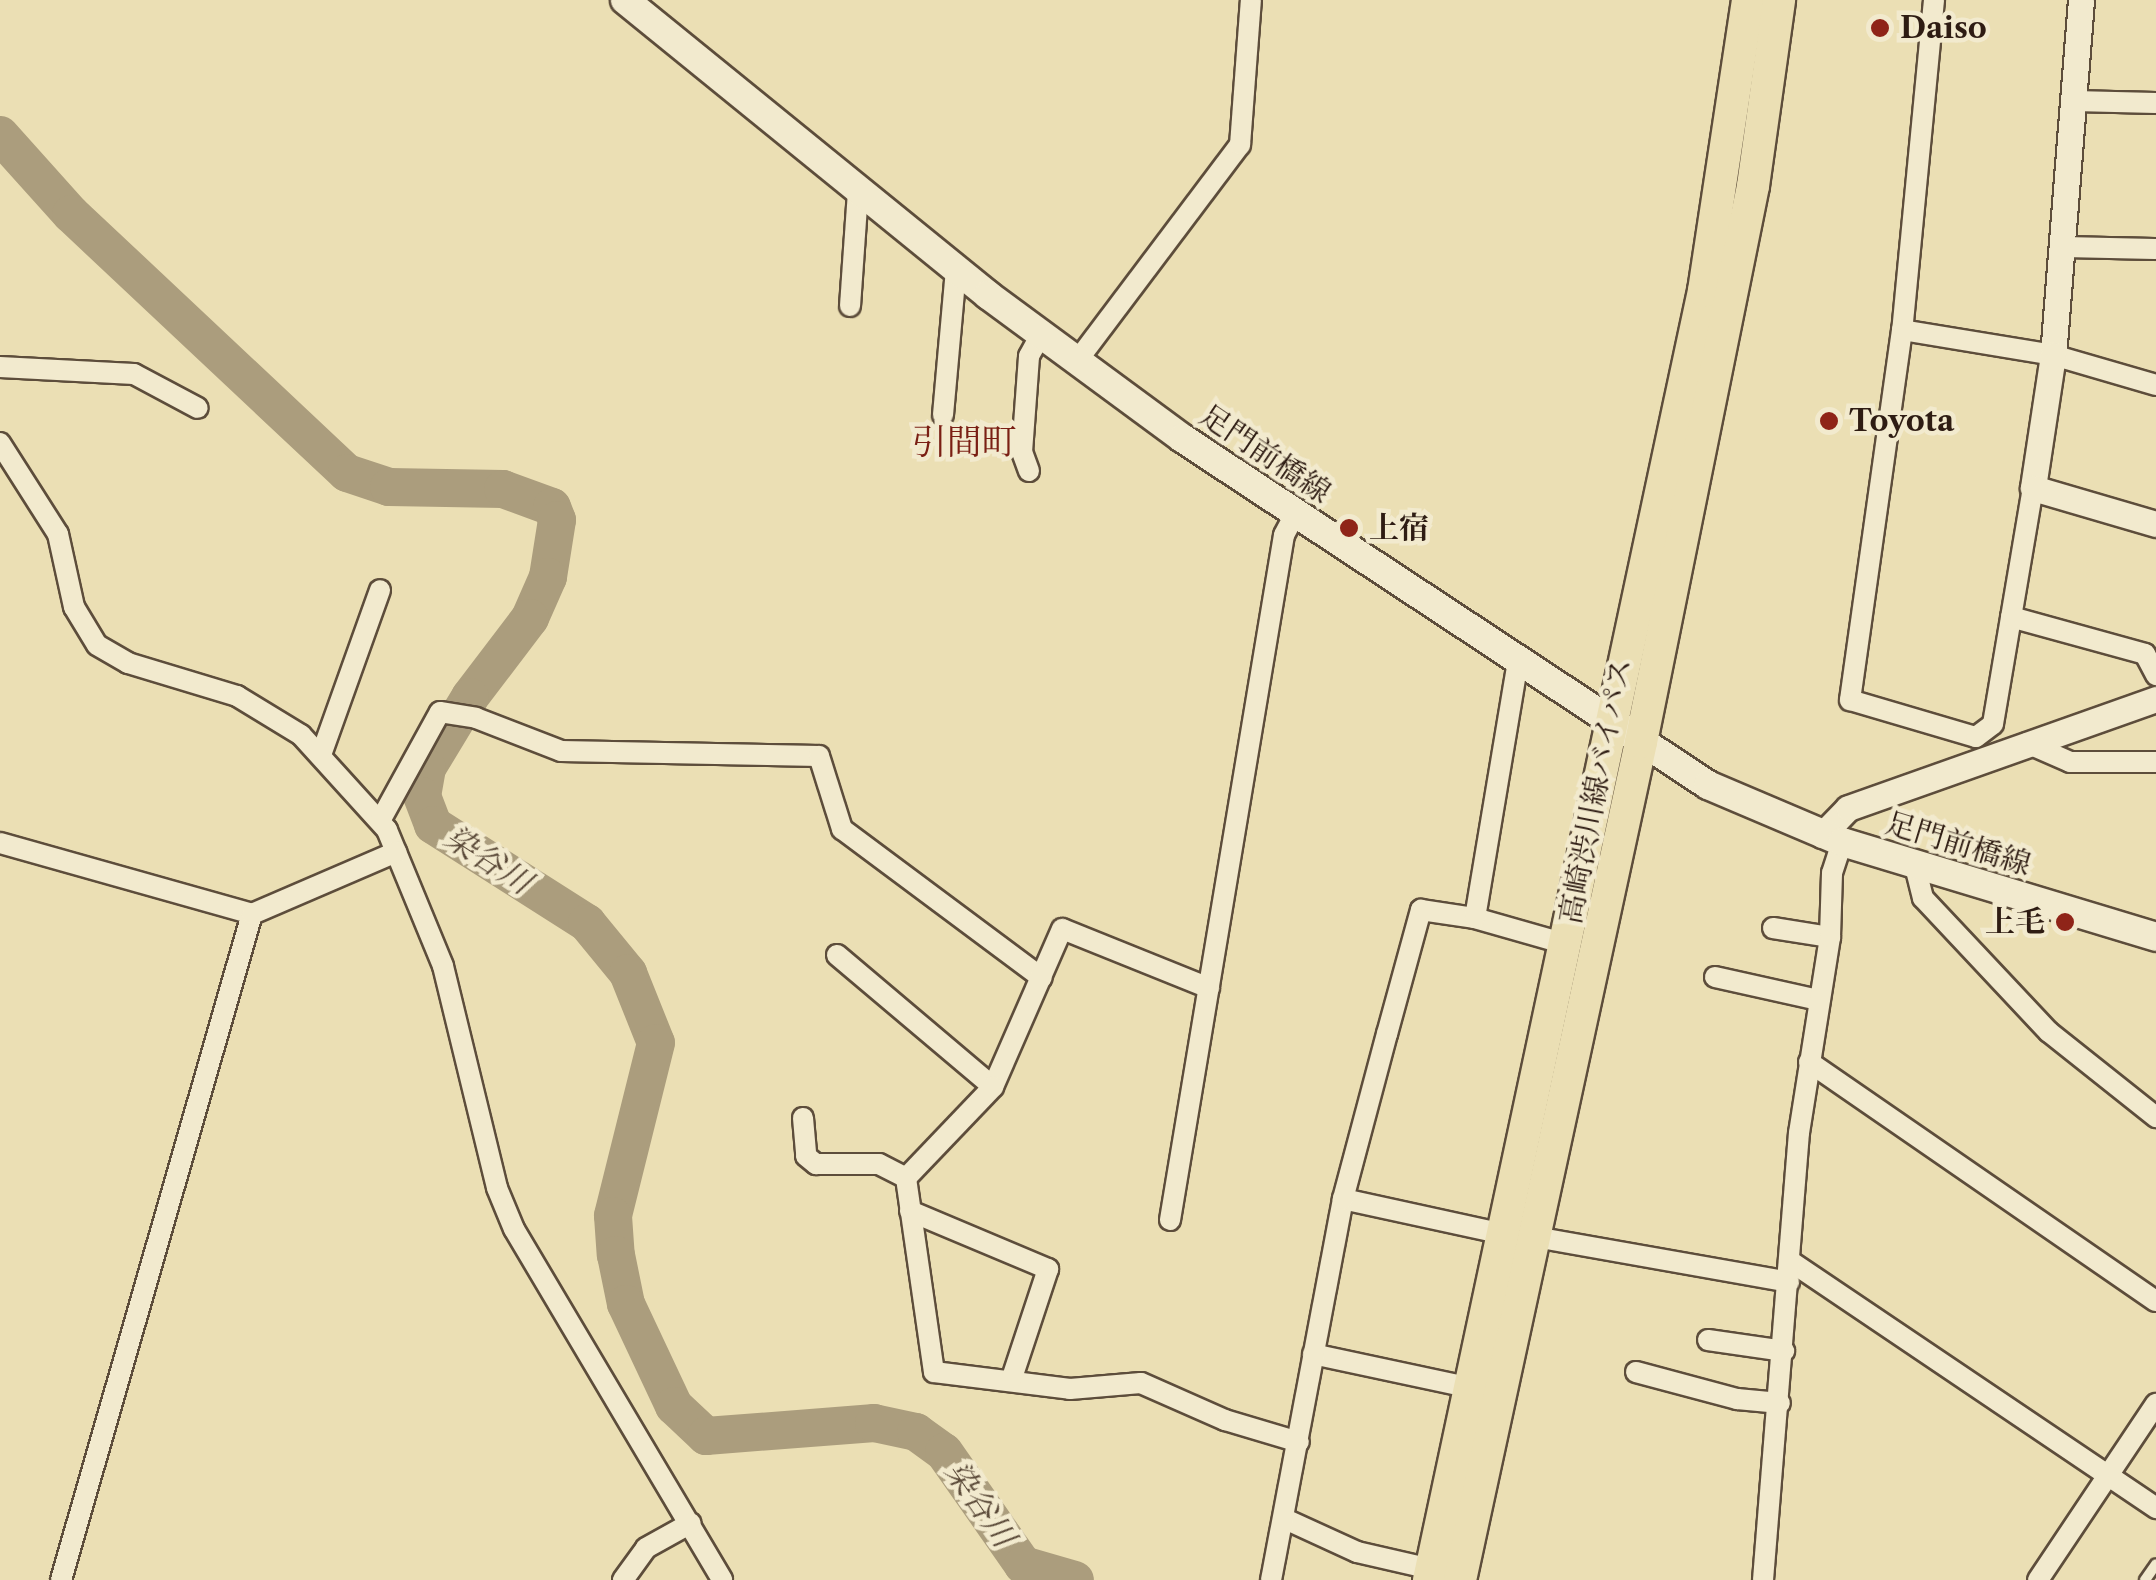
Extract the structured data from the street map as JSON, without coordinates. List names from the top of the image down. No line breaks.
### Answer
{"streets":{"main road":["足門前橋線","高崎渋川線バイパス"]},"crossings":[["足門前橋線","高崎渋川線バイパス"]],"districts":["引間町"],"water":["染谷川"],"places":["Daiso","Toyota","上宿","上毛"]}
